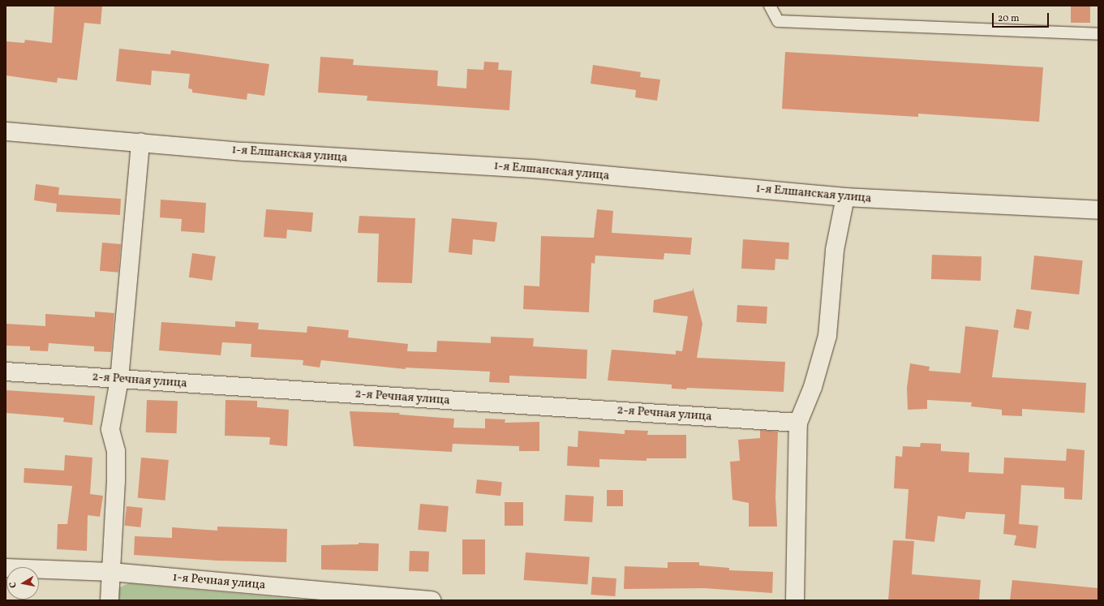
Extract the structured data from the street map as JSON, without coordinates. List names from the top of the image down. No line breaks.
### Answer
{"streets":{"street":["1-я Елшанская улица","2-я Речная улица","1-я Речная улица"]},"scale_bar":"20 m","north":"left"}
